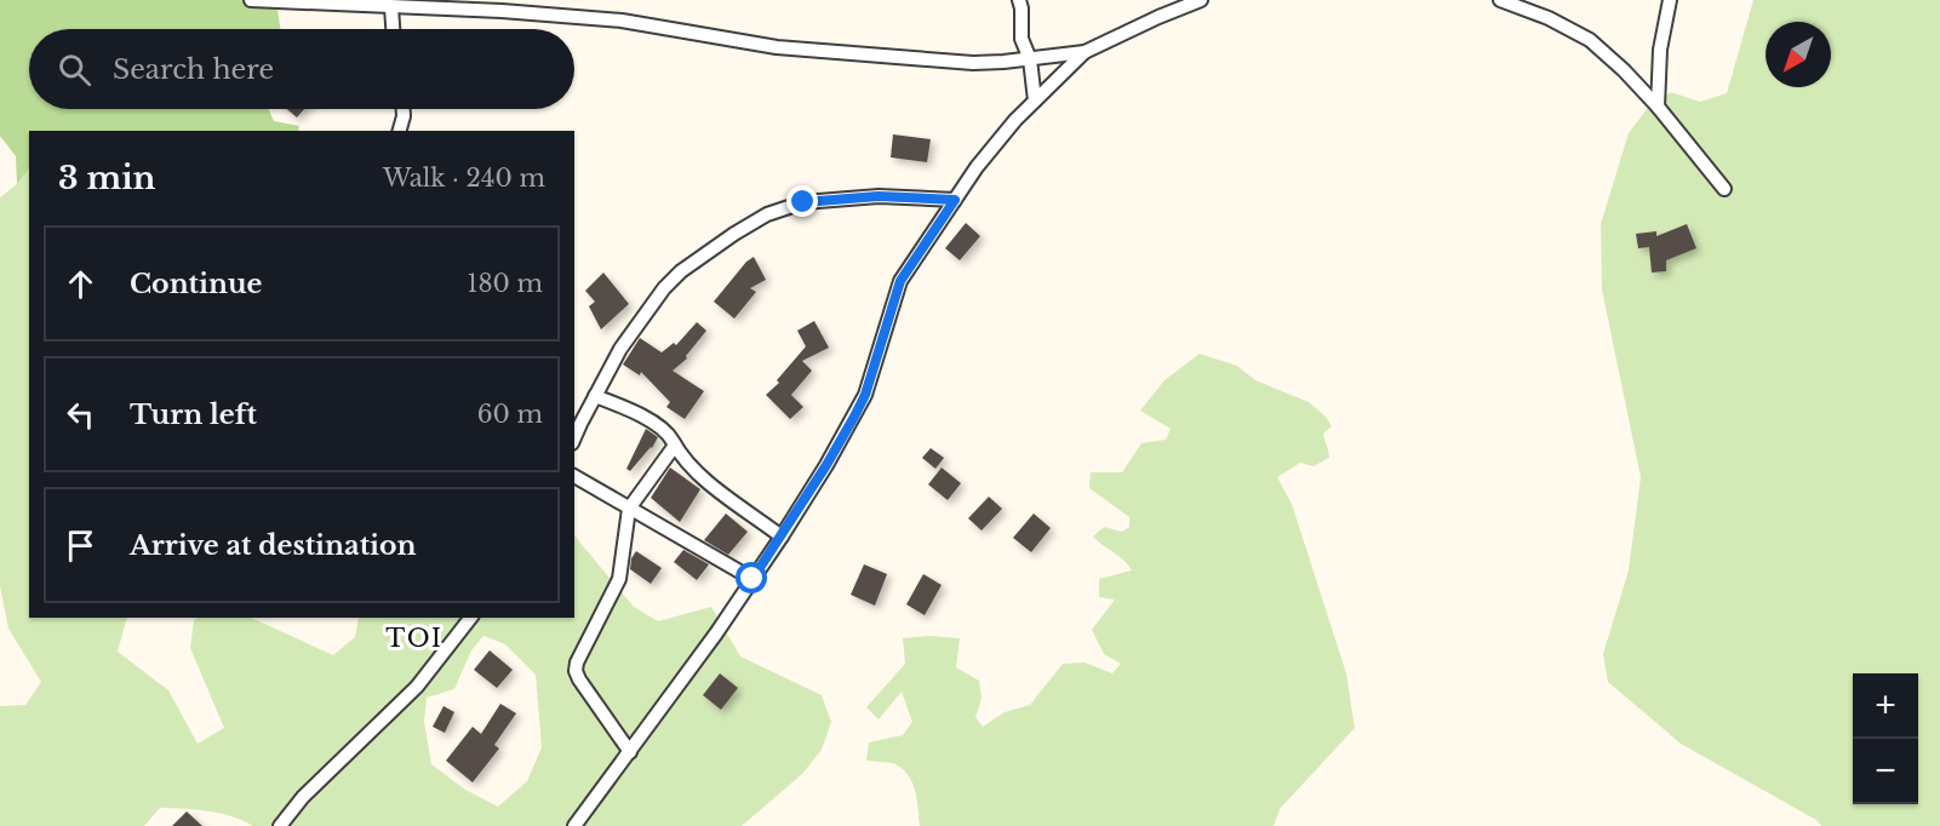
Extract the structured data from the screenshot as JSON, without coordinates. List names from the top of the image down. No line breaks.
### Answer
{"districts":["TOI"],"north":"bottom left","page":{"search":"Search here","heading":["3 min","Walk · 240 m"],"list":[["Continue","180 m"],["Turn left","60 m"],"Arrive at destination"],"map_buttons":["+","−"]}}
